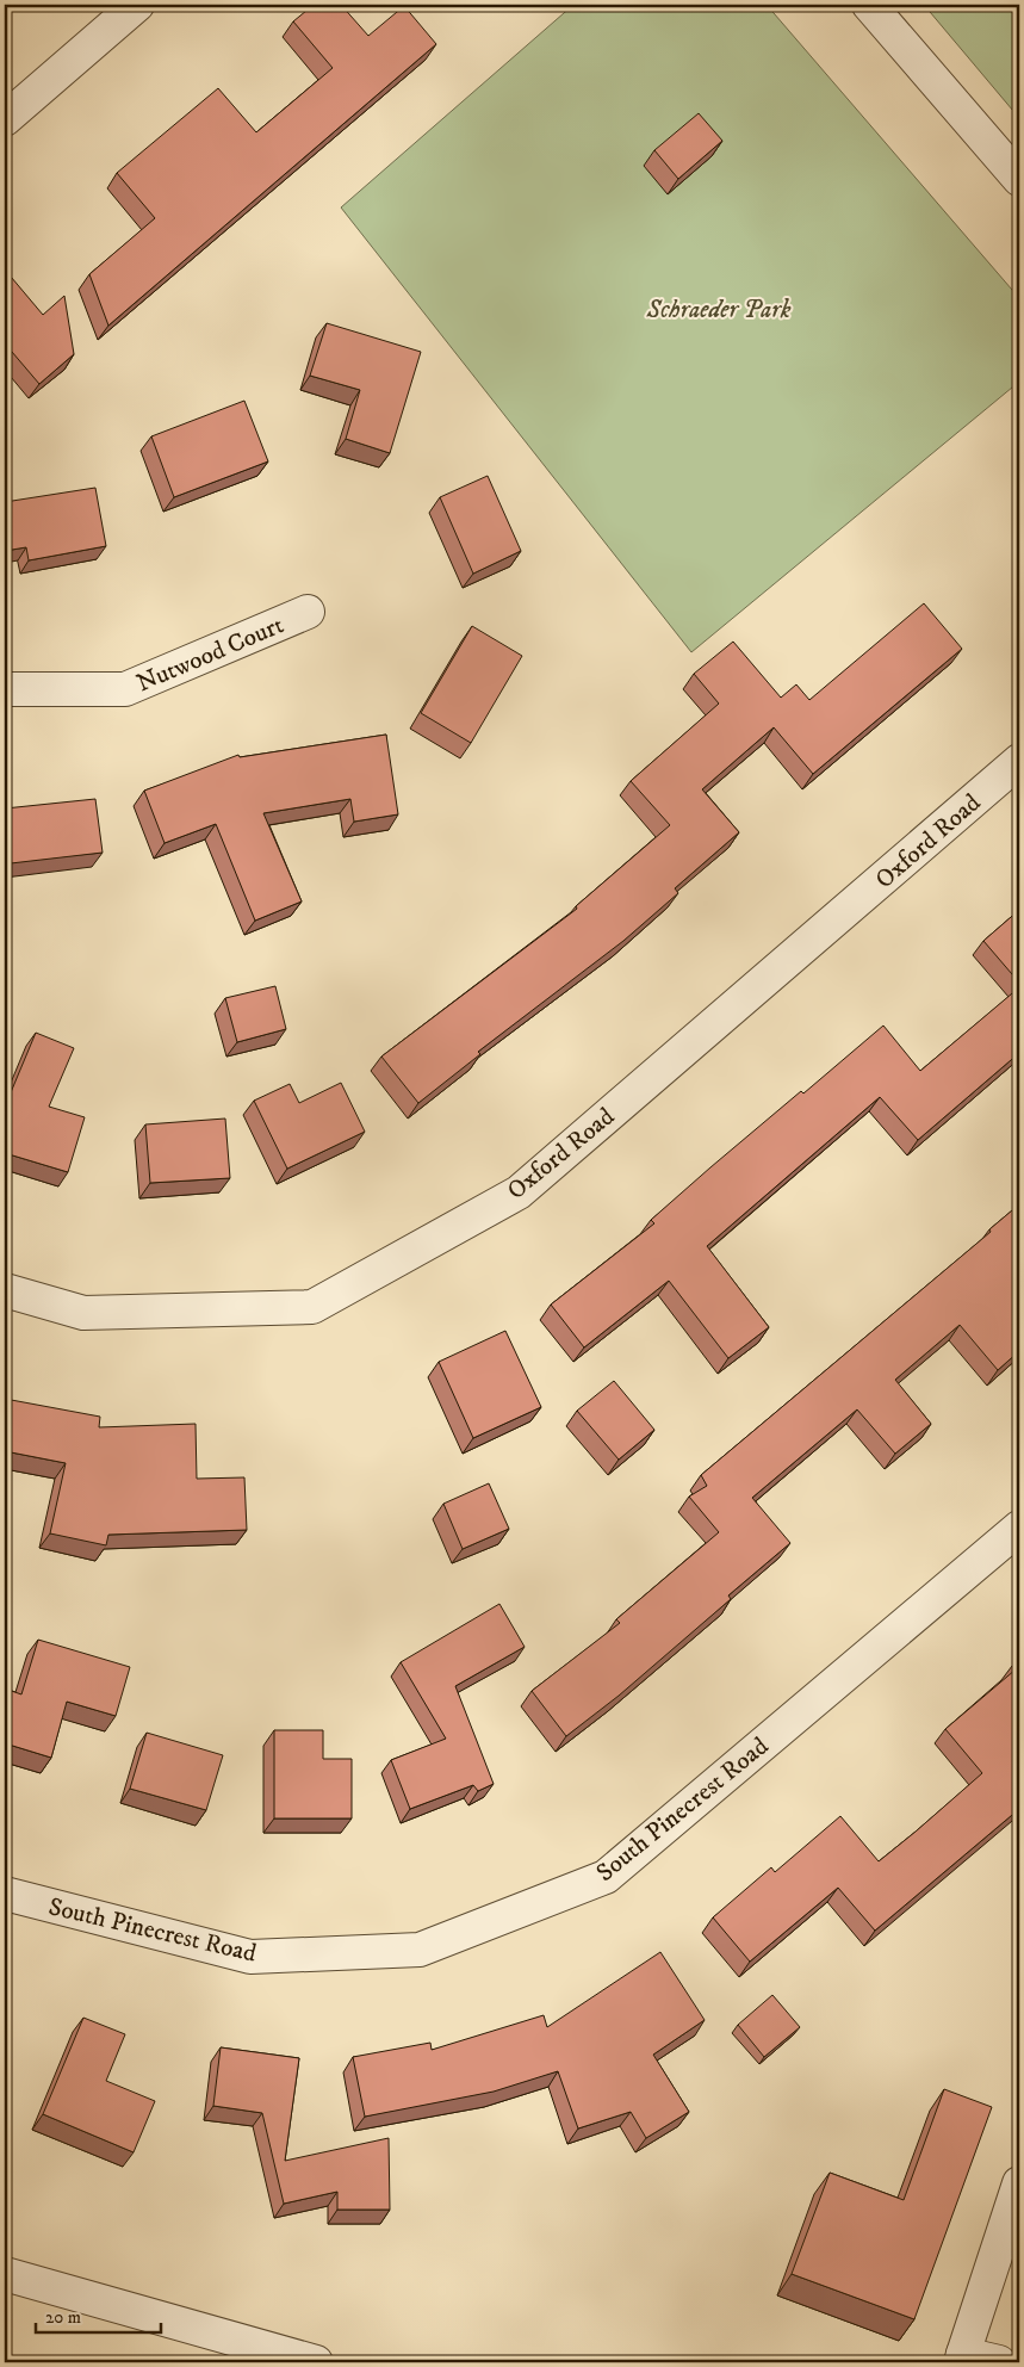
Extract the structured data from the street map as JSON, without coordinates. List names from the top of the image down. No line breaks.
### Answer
{"streets":{"street":["Nutwood Court","Oxford Road","South Pinecrest Road"]},"parks":["Schraeder Park"],"scale_bar":"20 m"}
